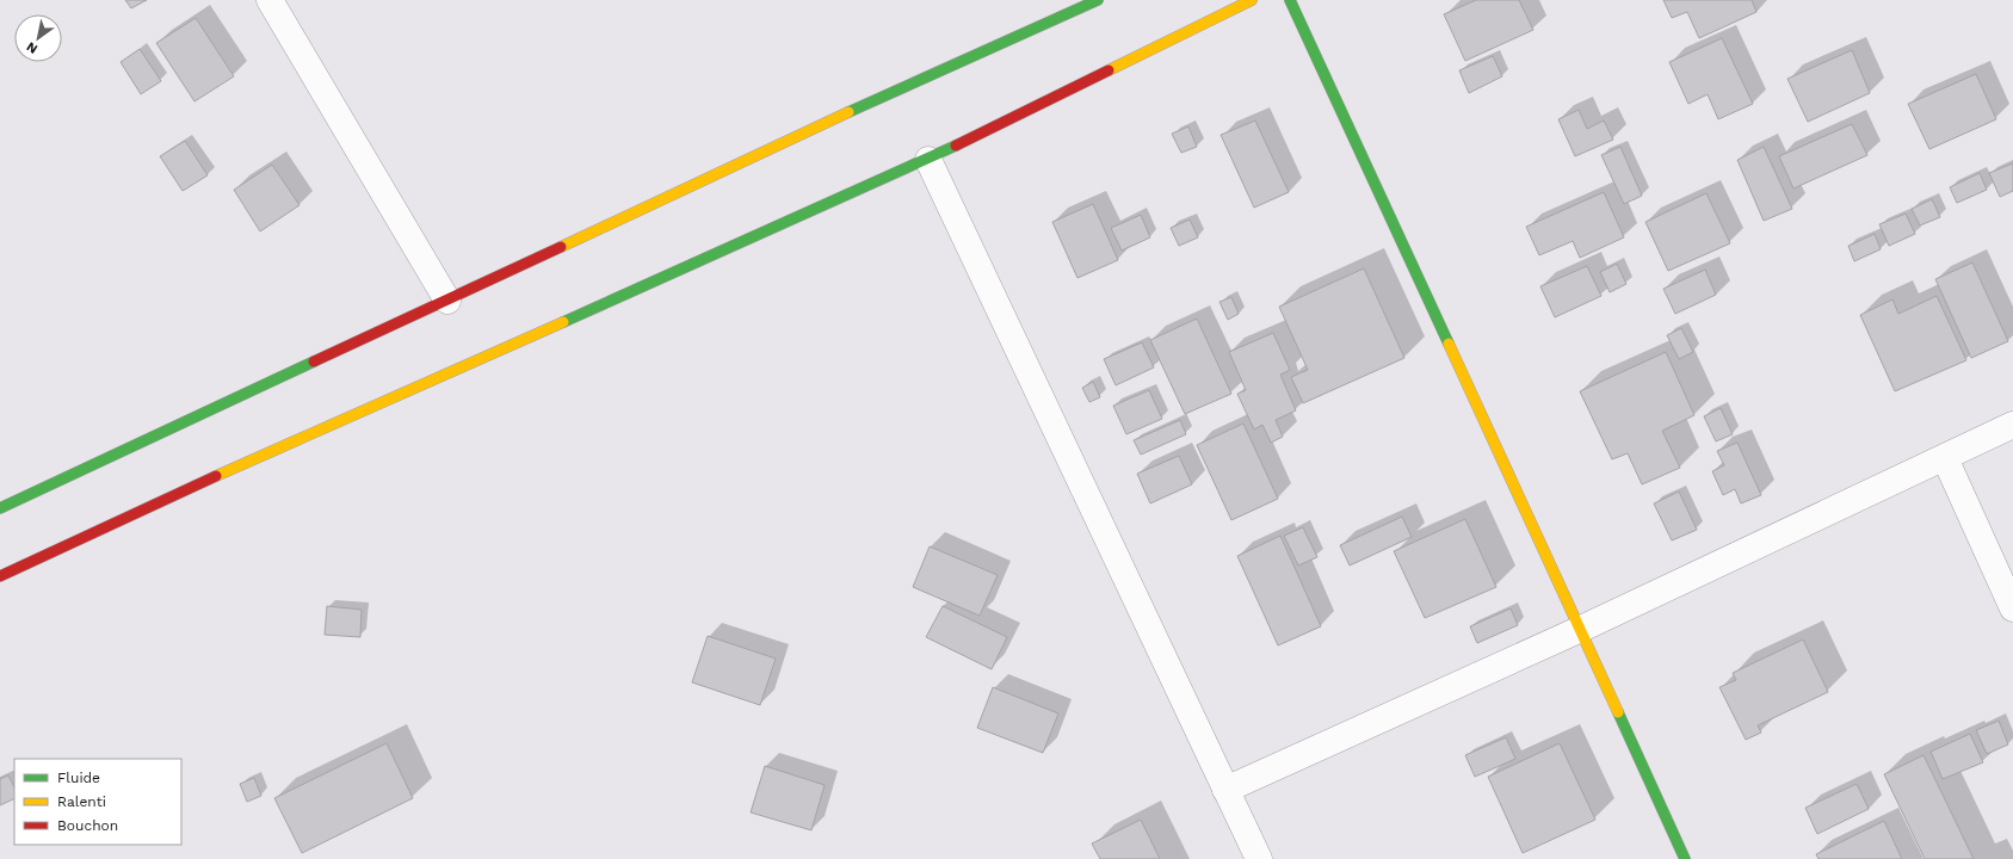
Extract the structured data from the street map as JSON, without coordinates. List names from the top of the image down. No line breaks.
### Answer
{"legend":["Fluide","Ralenti","Bouchon"],"north":"bottom left"}
